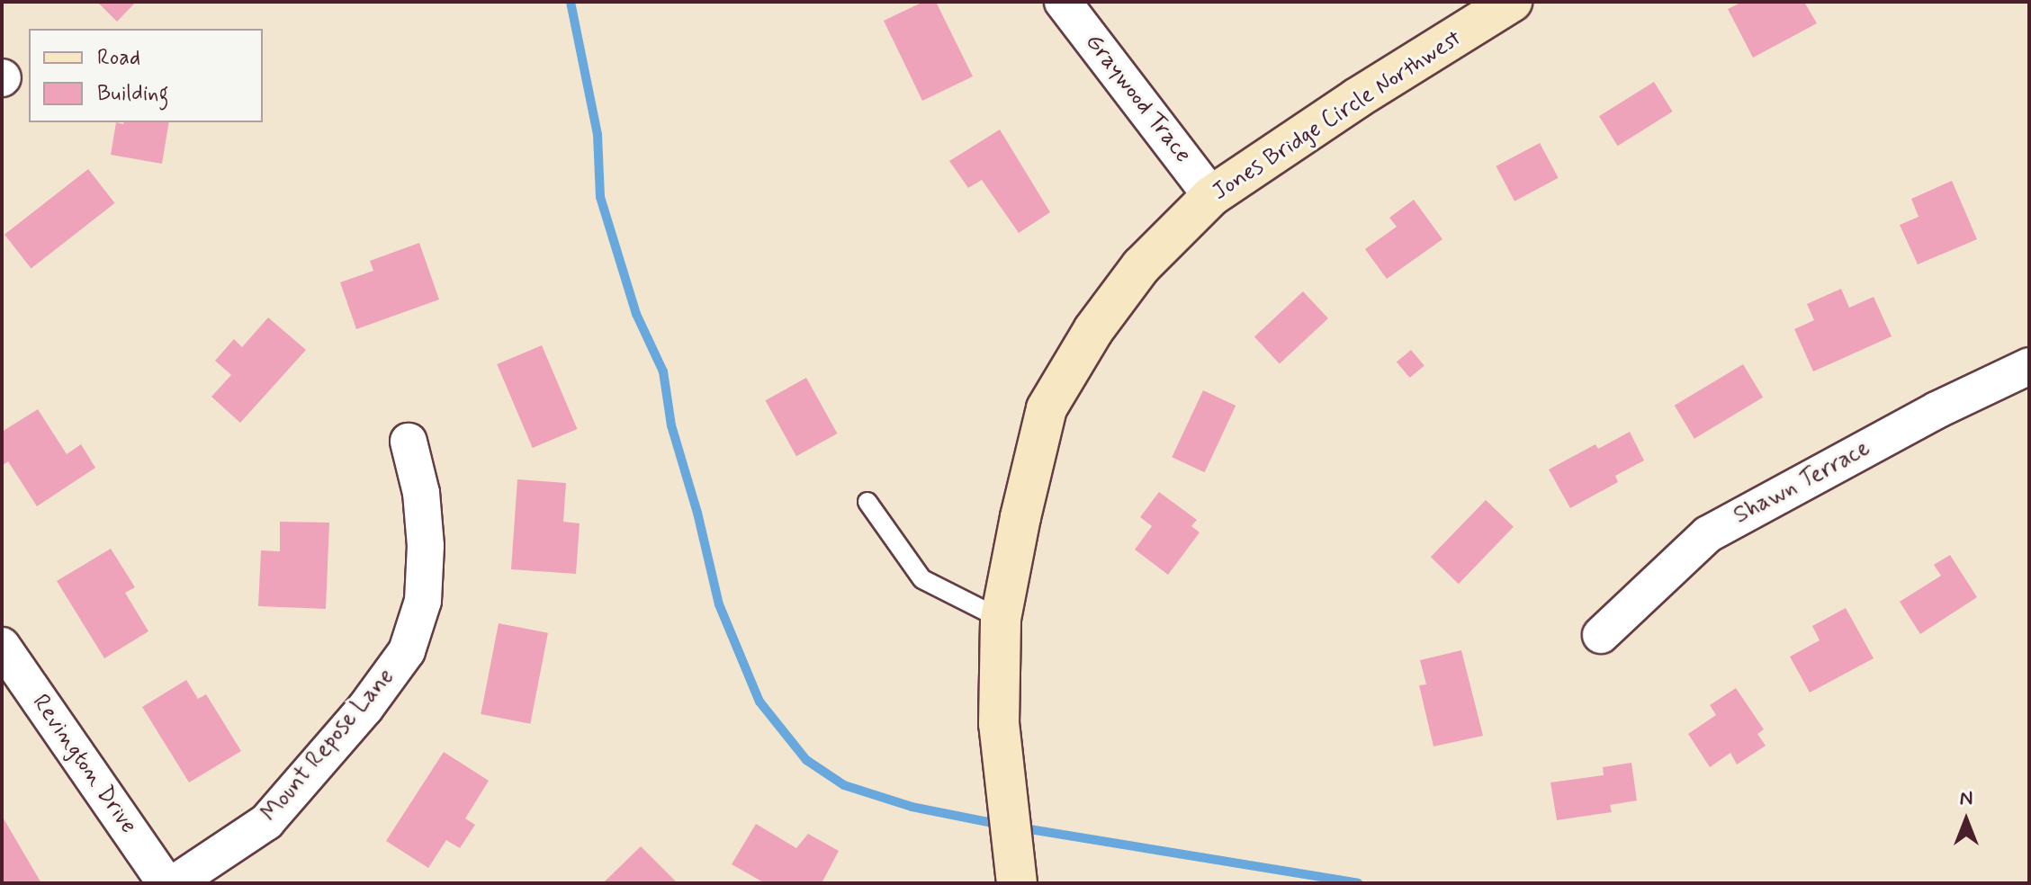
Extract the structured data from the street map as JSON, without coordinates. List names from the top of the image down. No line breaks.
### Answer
{"streets":{"street":["Graywood Trace","Jones Bridge Circle Northwest","Shawn Terrace","Mount Repose Lane","Revington Drive"]},"crossings":[["Graywood Trace","Jones Bridge Circle Northwest"]],"legend":["Road","Building"],"north":"top"}
